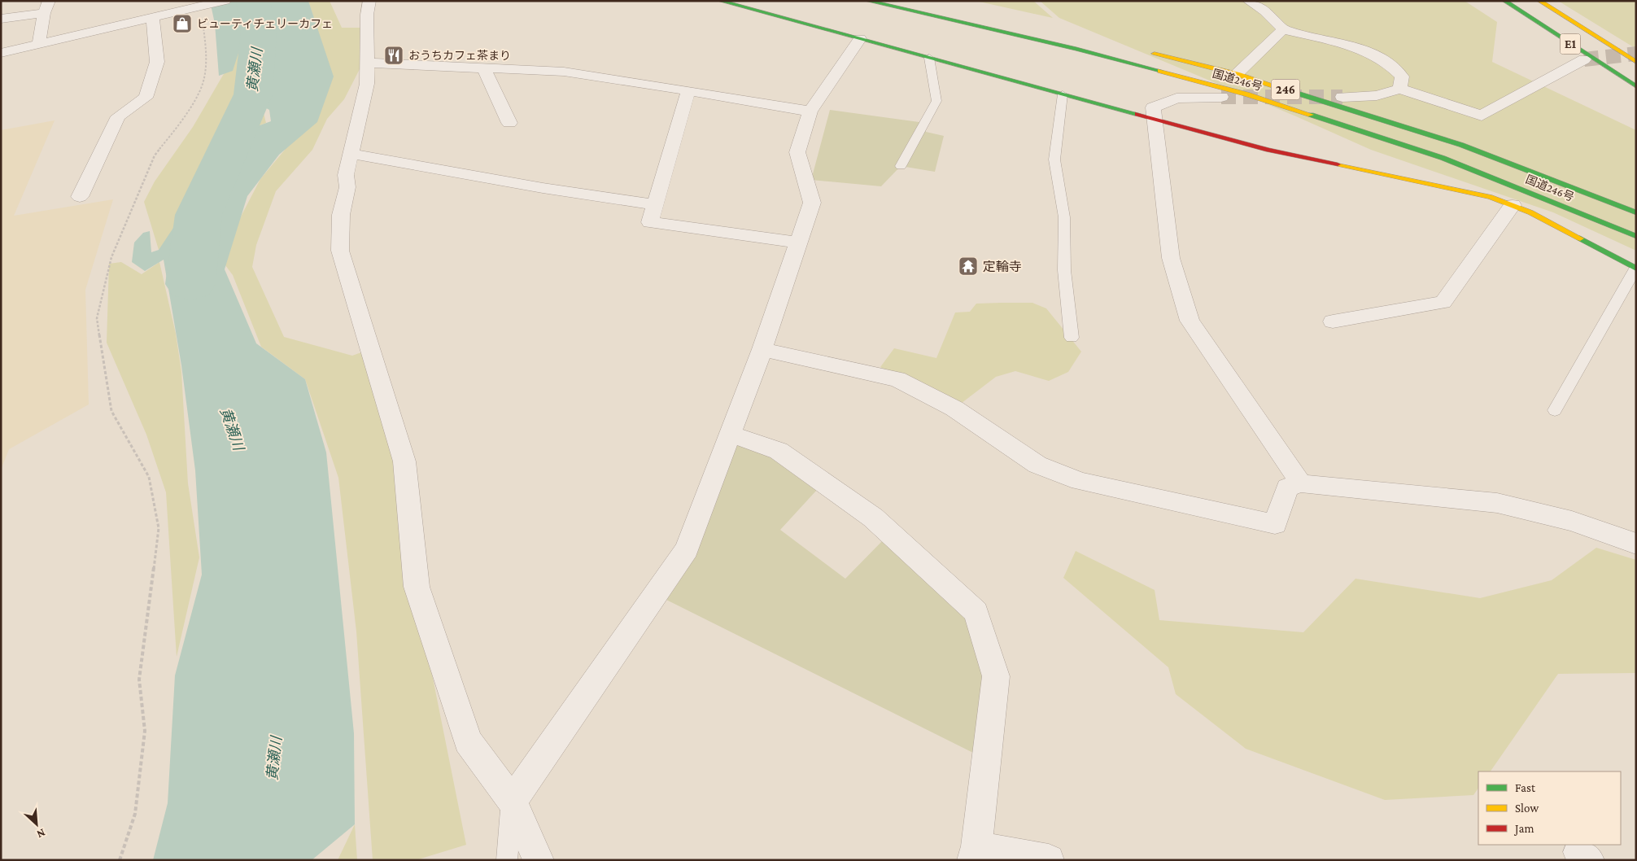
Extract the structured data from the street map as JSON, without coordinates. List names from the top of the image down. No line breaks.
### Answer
{"streets":{"main road":["E1","国道246号","246"]},"water":["黄瀬川"],"places":{"shop":["ビューティチェリーカフェ"],"restaurant":["おうちカフェ茶まり"],"temple":["定輪寺"]},"legend":["Fast","Slow","Jam"],"north":"bottom right"}
